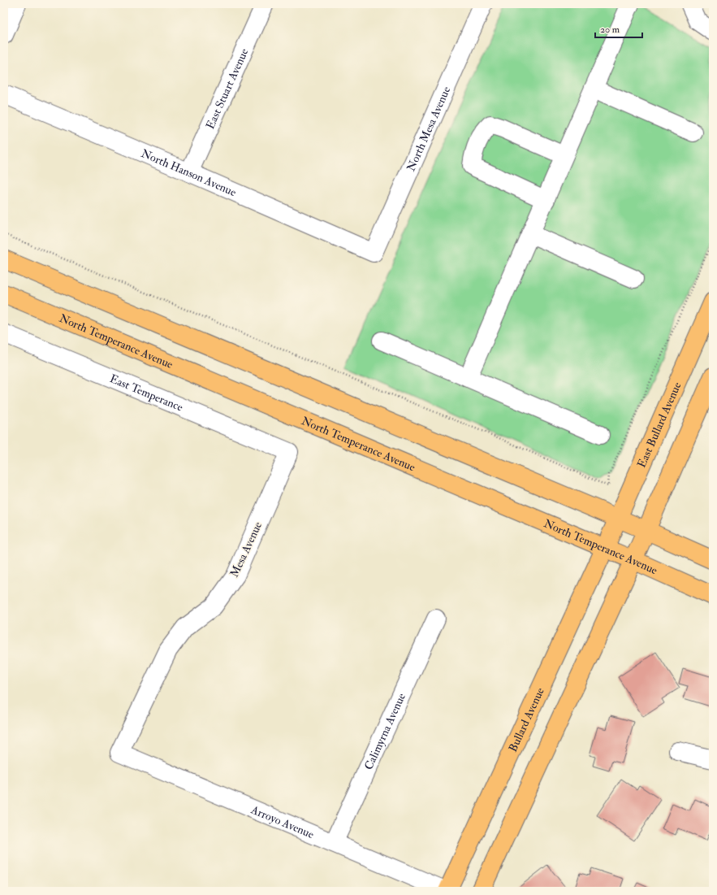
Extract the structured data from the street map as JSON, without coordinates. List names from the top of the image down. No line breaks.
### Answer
{"streets":{"main road":["North Temperance Avenue","East Bullard Avenue","Bullard Avenue"],"street":["East Stuart Avenue","North Mesa Avenue","North Hanson Avenue","East Temperance","Mesa Avenue","Calimyrna Avenue","Arroyo Avenue"]},"crossings":[["East Stuart Avenue","North Hanson Avenue"],["North Mesa Avenue","North Hanson Avenue"],["North Temperance Avenue","East Bullard Avenue"],["North Temperance Avenue","Bullard Avenue"],["East Temperance","Mesa Avenue"],["East Bullard Avenue","Bullard Avenue"],["Mesa Avenue","Arroyo Avenue"],["Bullard Avenue","Arroyo Avenue"],["Calimyrna Avenue","Arroyo Avenue"]],"scale_bar":"20 m"}
